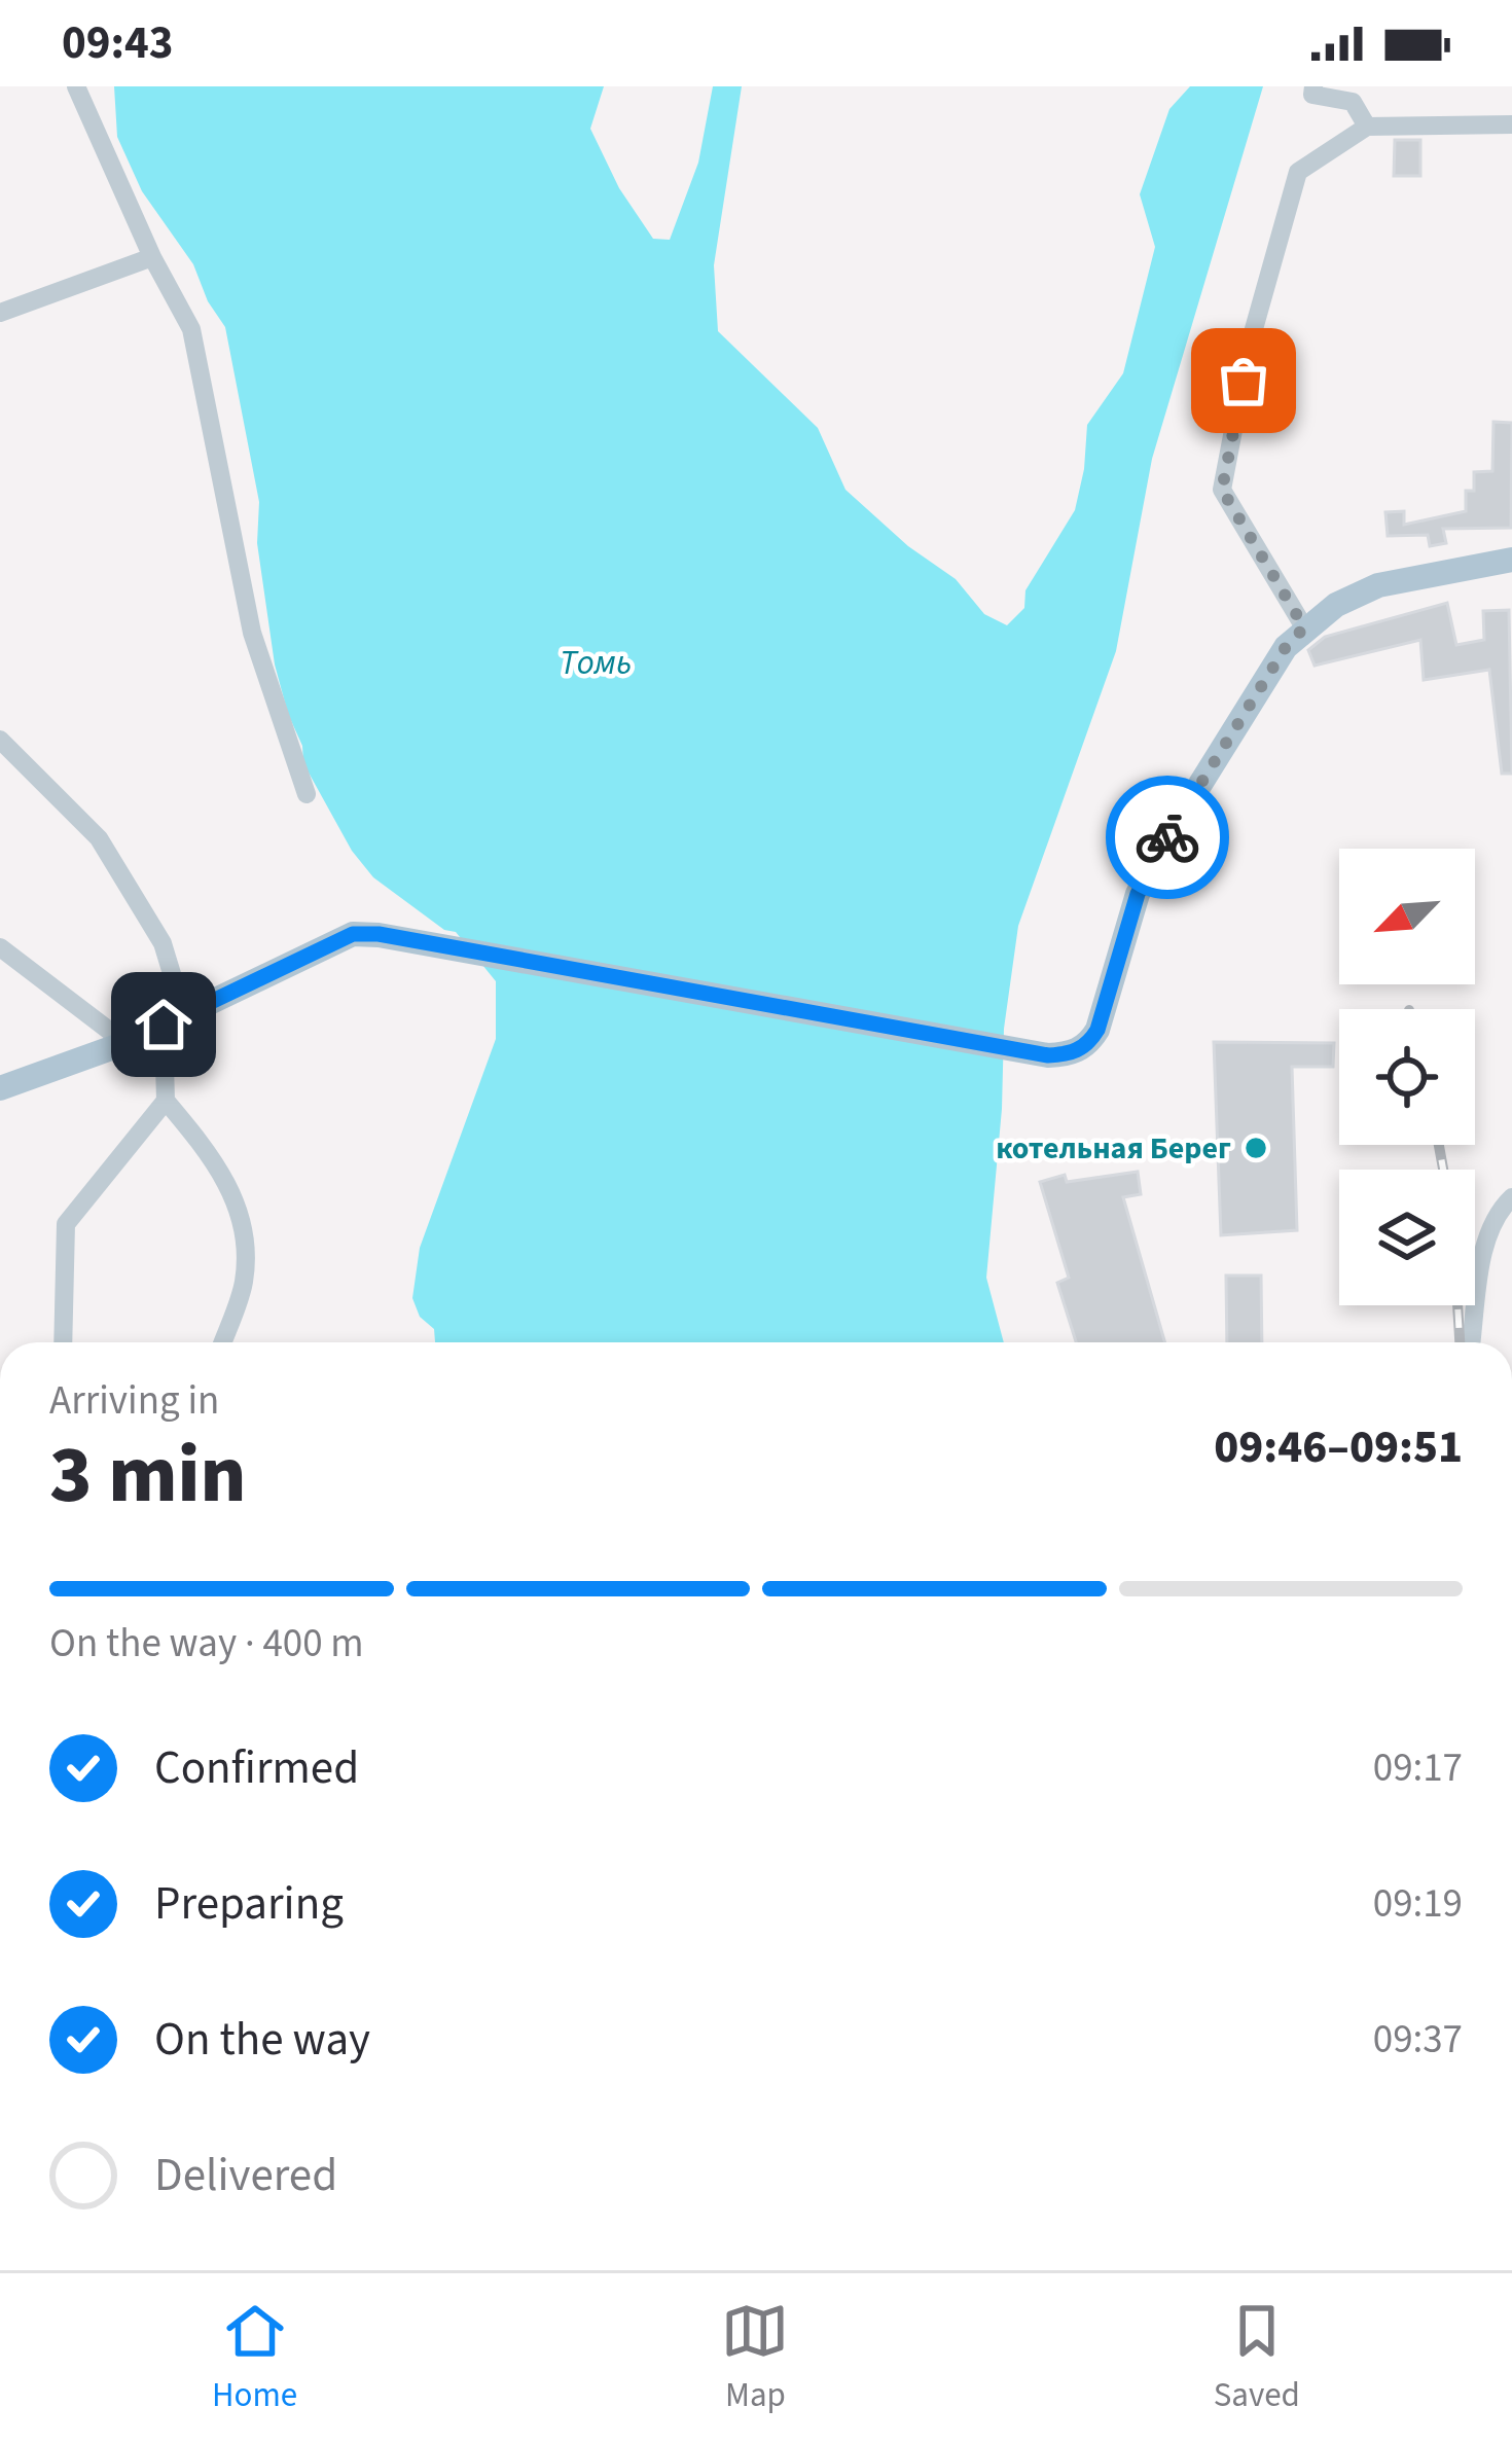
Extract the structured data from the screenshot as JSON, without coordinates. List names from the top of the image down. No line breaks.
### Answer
{"water":["Томь"],"places":["котельная Берег"],"north":"bottom left","page":{"status":"09:43","heading":["3 min","Arriving in","09:46–09:51"],"bar":"On the way · 400 m","list":[["Confirmed","09:17"],["Preparing","09:19"],["On the way","09:37"],"Delivered"],"tabs":["Home","Map","Saved"]}}
